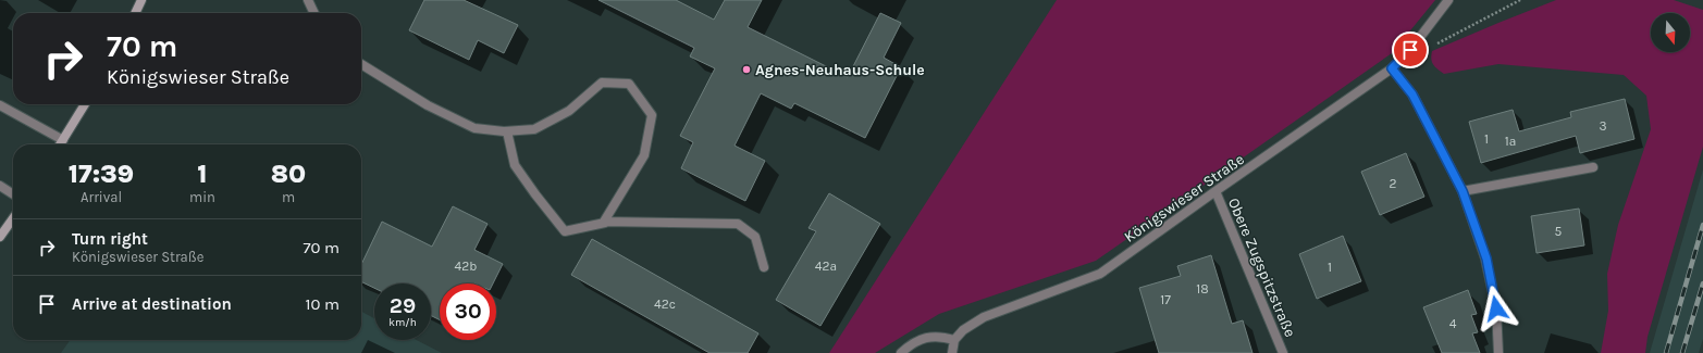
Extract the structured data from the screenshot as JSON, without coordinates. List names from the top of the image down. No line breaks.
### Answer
{"streets":{"street":["Königswieser Straße","Obere Zugspitzstraße"]},"crossings":[["Königswieser Straße","Obere Zugspitzstraße"]],"places":["Agnes-Neuhaus-Schule"],"house_numbers":["3","1","1a","2","5","42b","42a","1","18","17","42c","4"],"north":"bottom","page":{"turn":["70 m","Königswieser Straße"],"eta":["17:39","Arrival","1","min","80","m"],"list":[{"name":"Turn right","note":"Königswieser Straße","value":"70 m"},{"name":"Arrive at destination","value":"10 m"}],"speed":"29 km/h","limit":"30"}}
